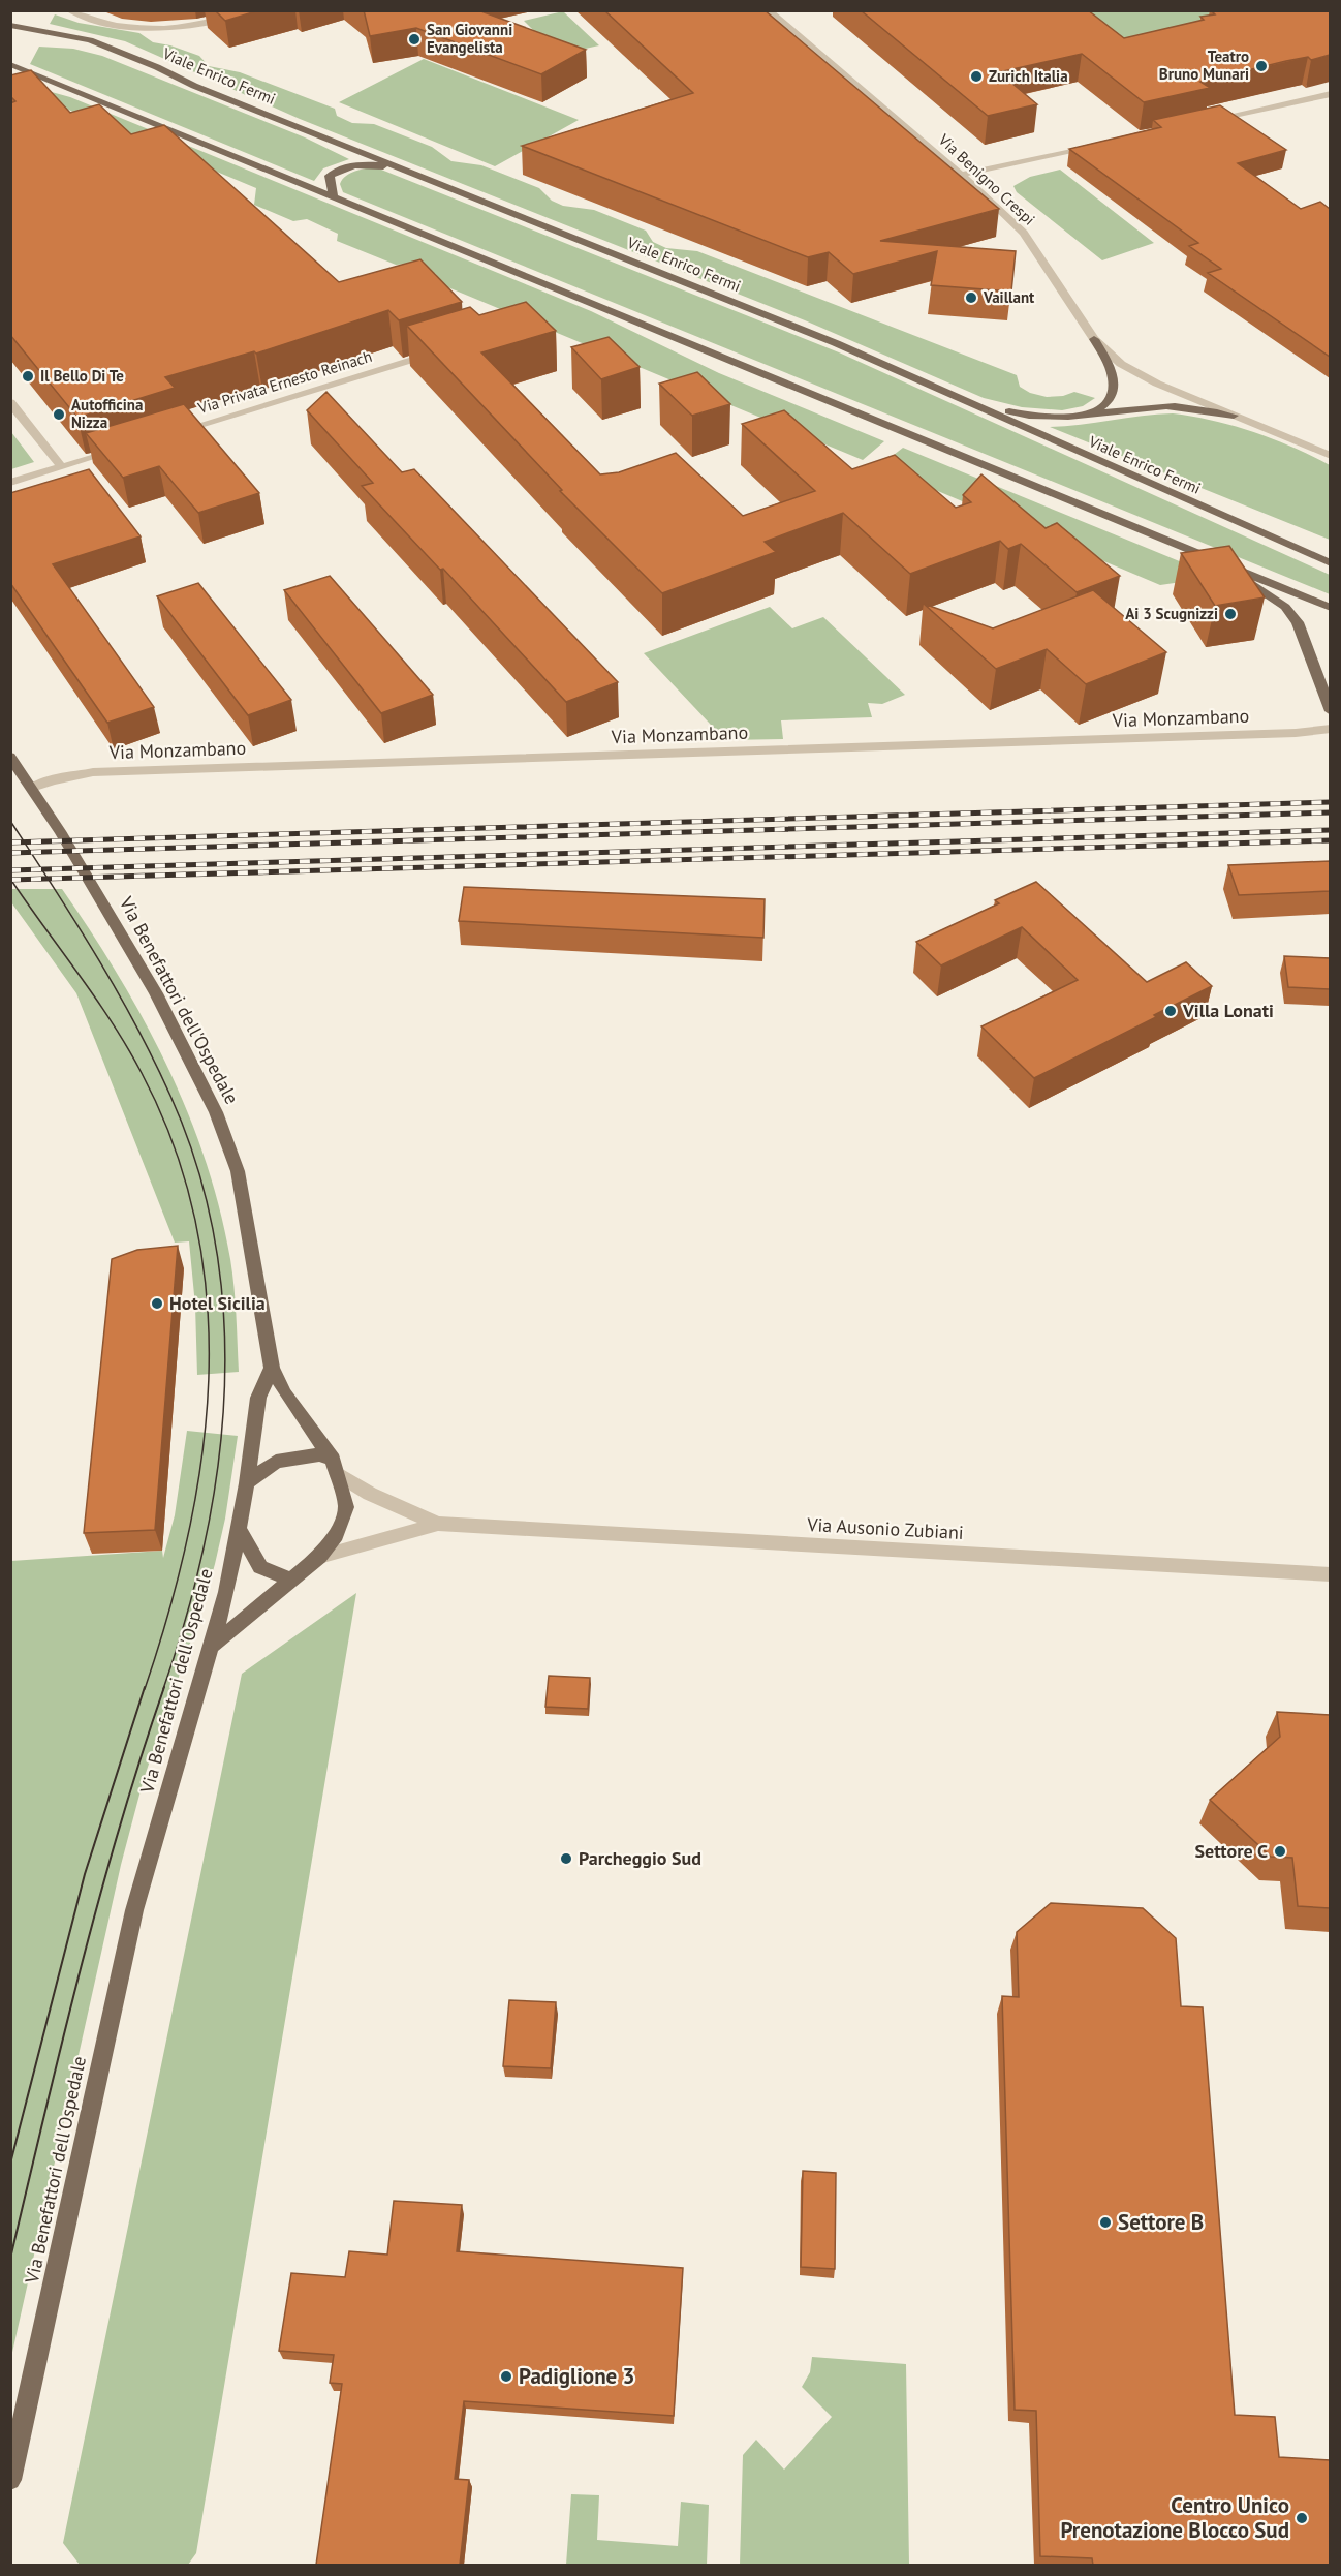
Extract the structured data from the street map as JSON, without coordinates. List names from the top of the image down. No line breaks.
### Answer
{"streets":{"main road":["Viale Enrico Fermi","Via Benefattori dell'Ospedale","Via Ausonio Zubiani"],"street":["Via Benigno Crespi","Via Privata Ernesto Reinach","Via Monzambano"]},"crossings":[["Via Monzambano","Via Benefattori dell'Ospedale"],["Via Benefattori dell'Ospedale","Via Ausonio Zubiani"]],"places":["San Giovanni Evangelista","Teatro Bruno Munari","Zurich Italia","Vaillant","Il Bello Di Te","Autofficina Nizza","Ai 3 Scugnizzi","Villa Lonati","Hotel Sicilia","Settore C","Parcheggio Sud","Settore B","Padiglione 3","Centro Unico Prenotazione Blocco Sud"]}
